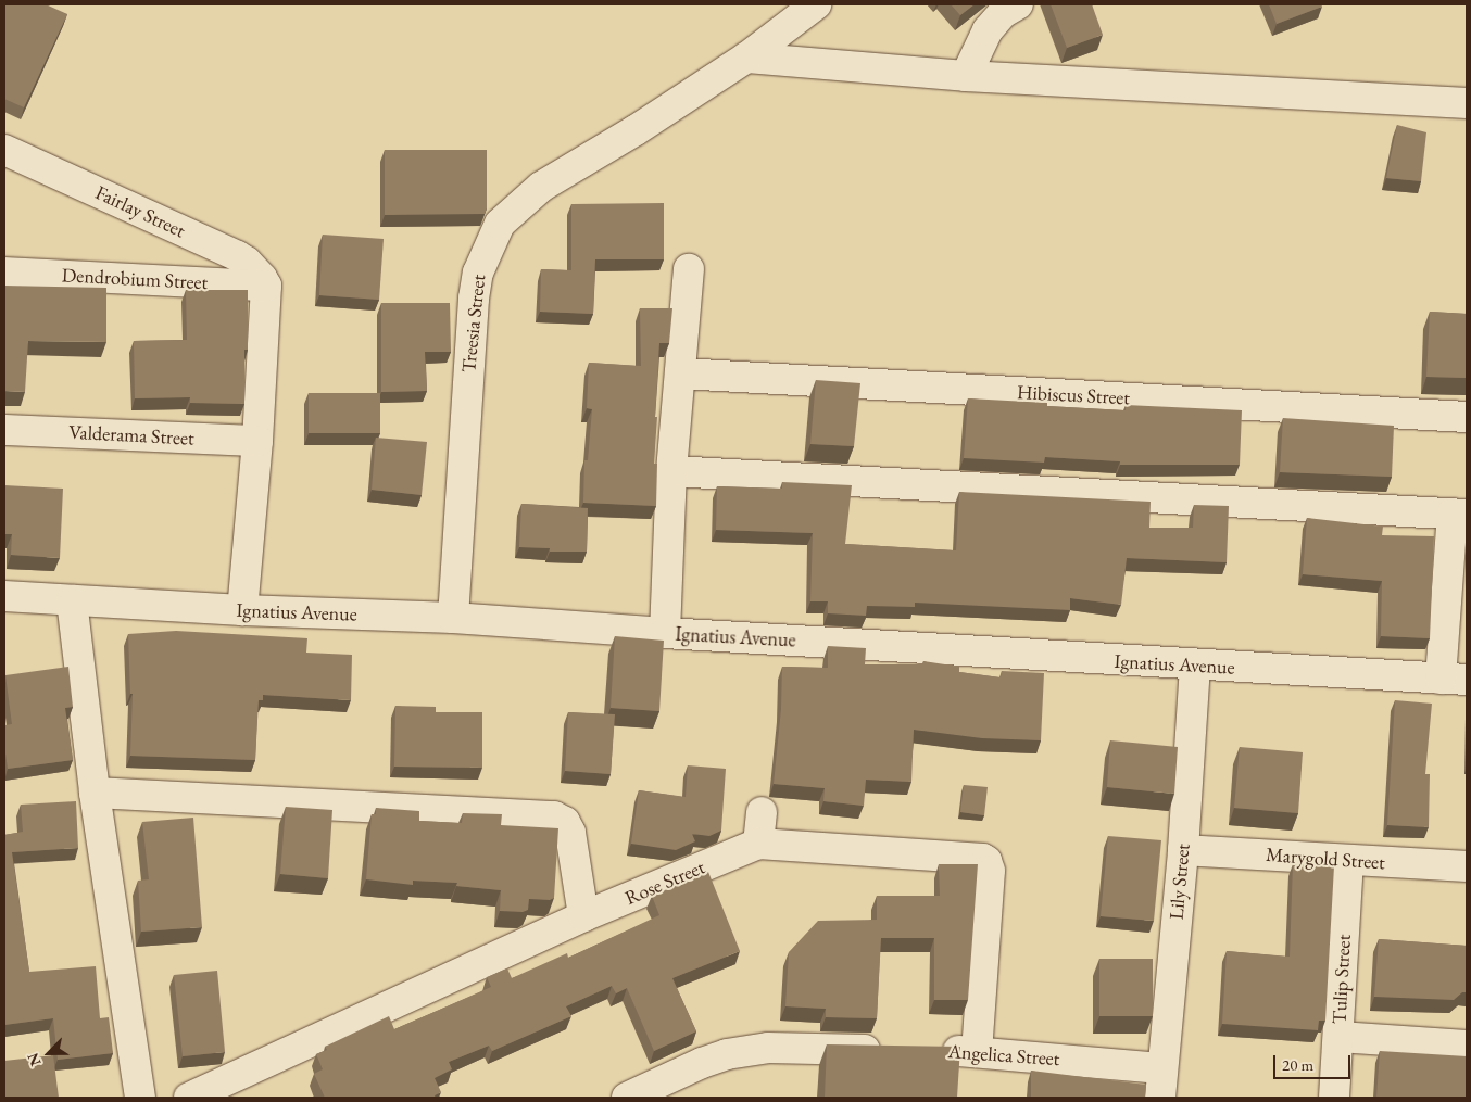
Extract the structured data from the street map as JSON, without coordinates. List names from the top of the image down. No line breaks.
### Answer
{"streets":{"street":["Fairlay Street","Dendrobium Street","Treesia Street","Hibiscus Street","Valderama Street","Ignatius Avenue","Marygold Street","Lily Street","Rose Street","Tulip Street","Angelica Street"]},"crossings":[["Fairlay Street","Dendrobium Street"],["Treesia Street","Ignatius Avenue"],["Ignatius Avenue","Lily Street"],["Marygold Street","Lily Street"],["Marygold Street","Tulip Street"],["Lily Street","Angelica Street"],["Rose Street","Angelica Street"]],"scale_bar":"20 m","north":"bottom left"}
